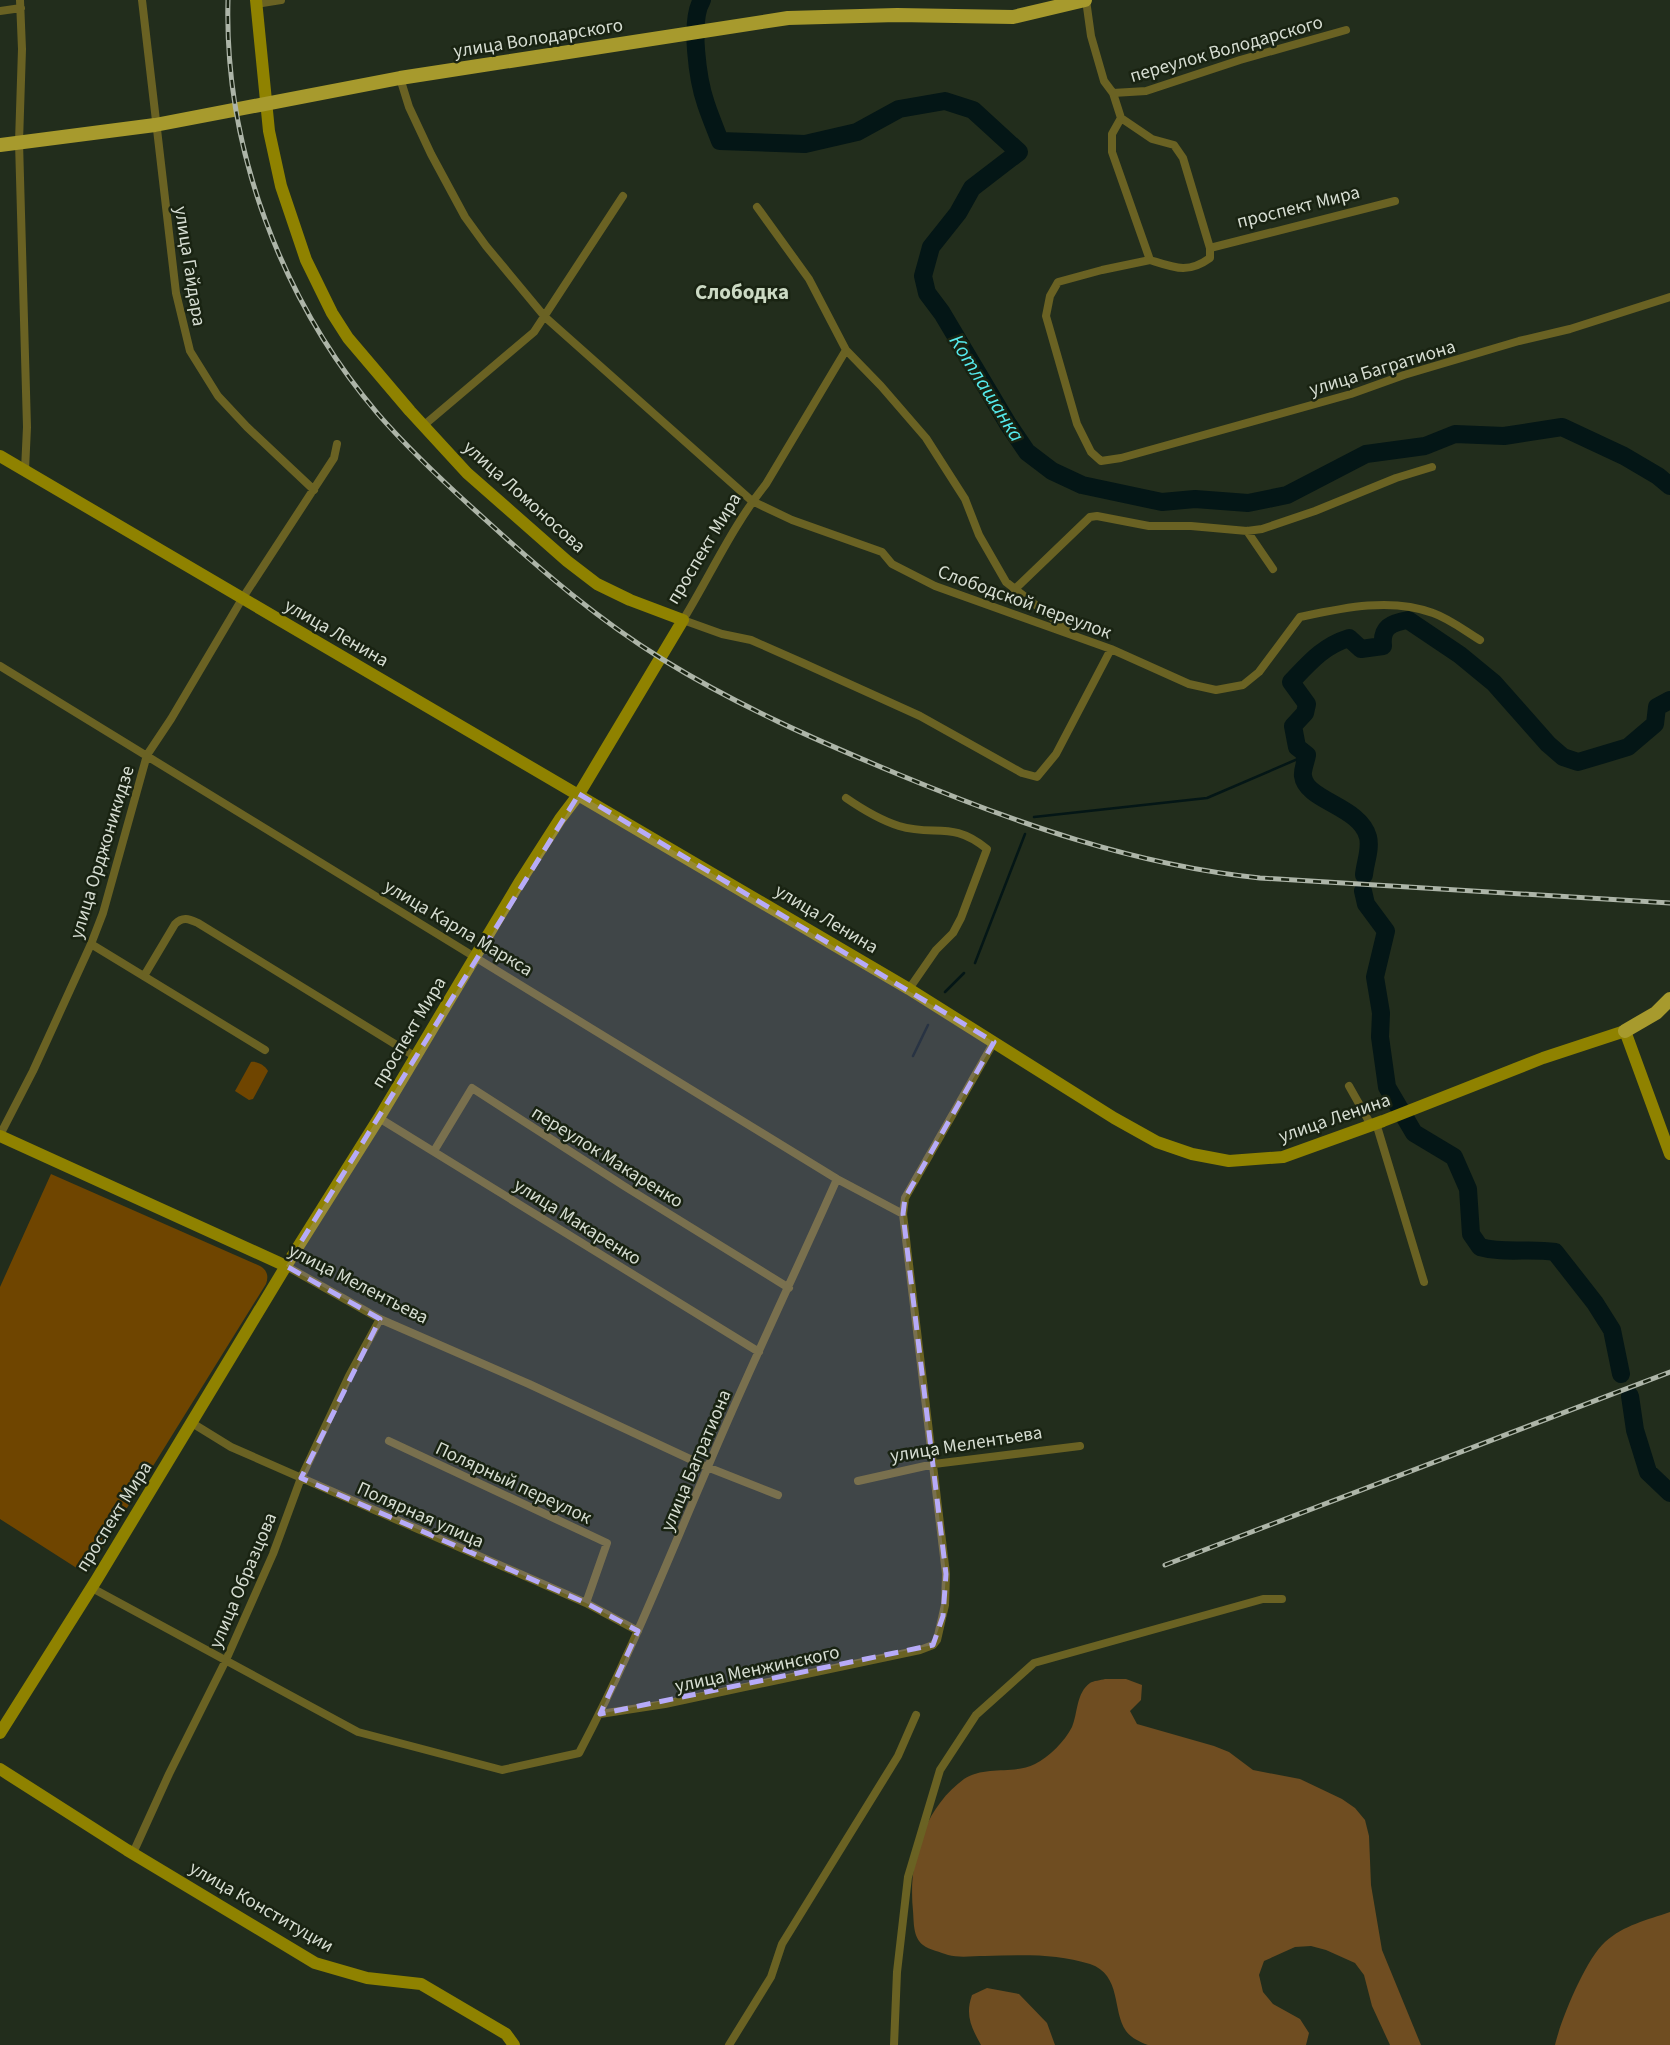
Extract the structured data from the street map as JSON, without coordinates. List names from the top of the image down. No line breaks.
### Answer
{"streets":{"main road":["улица Володарского","проспект Мира","улица Ломоносова","улица Ленина","улица Мелентьева","улица Конституции"],"street":["переулок Володарского","улица Гайдара","улица Багратиона","Слободской переулок","улица Орджоникидзе","улица Карла Маркса","переулок Макаренко","улица Макаренко","Полярный переулок","Полярная улица","улица Образцова","улица Менжинского"]},"crossings":[["улица Володарского","улица Гайдара"],["улица Володарского","улица Ломоносова"],["улица Володарского","Слободской переулок"],["проспект Мира","улица Ломоносова"],["проспект Мира","Слободской переулок"],["проспект Мира","улица Ленина"],["проспект Мира","улица Карла Маркса"],["проспект Мира","улица Макаренко"],["проспект Мира","улица Мелентьева"],["проспект Мира","Полярная улица"],["улица Гайдара","улица Орджоникидзе"],["улица Багратиона","улица Карла Маркса"],["улица Багратиона","переулок Макаренко"],["улица Багратиона","улица Макаренко"],["улица Багратиона","улица Мелентьева"],["улица Багратиона","Полярная улица"],["улица Багратиона","улица Образцова"],["улица Багратиона","улица Менжинского"],["улица Ломоносова","Слободской переулок"],["улица Ленина","улица Орджоникидзе"],["улица Орджоникидзе","улица Карла Маркса"],["улица Орджоникидзе","улица Мелентьева"],["переулок Макаренко","улица Макаренко"],["улица Мелентьева","улица Образцова"],["улица Мелентьева","улица Менжинского"],["Полярный переулок","Полярная улица"],["Полярная улица","улица Образцова"],["улица Образцова","улица Конституции"]],"districts":["Слободка"],"water":["Котлашанка"]}
